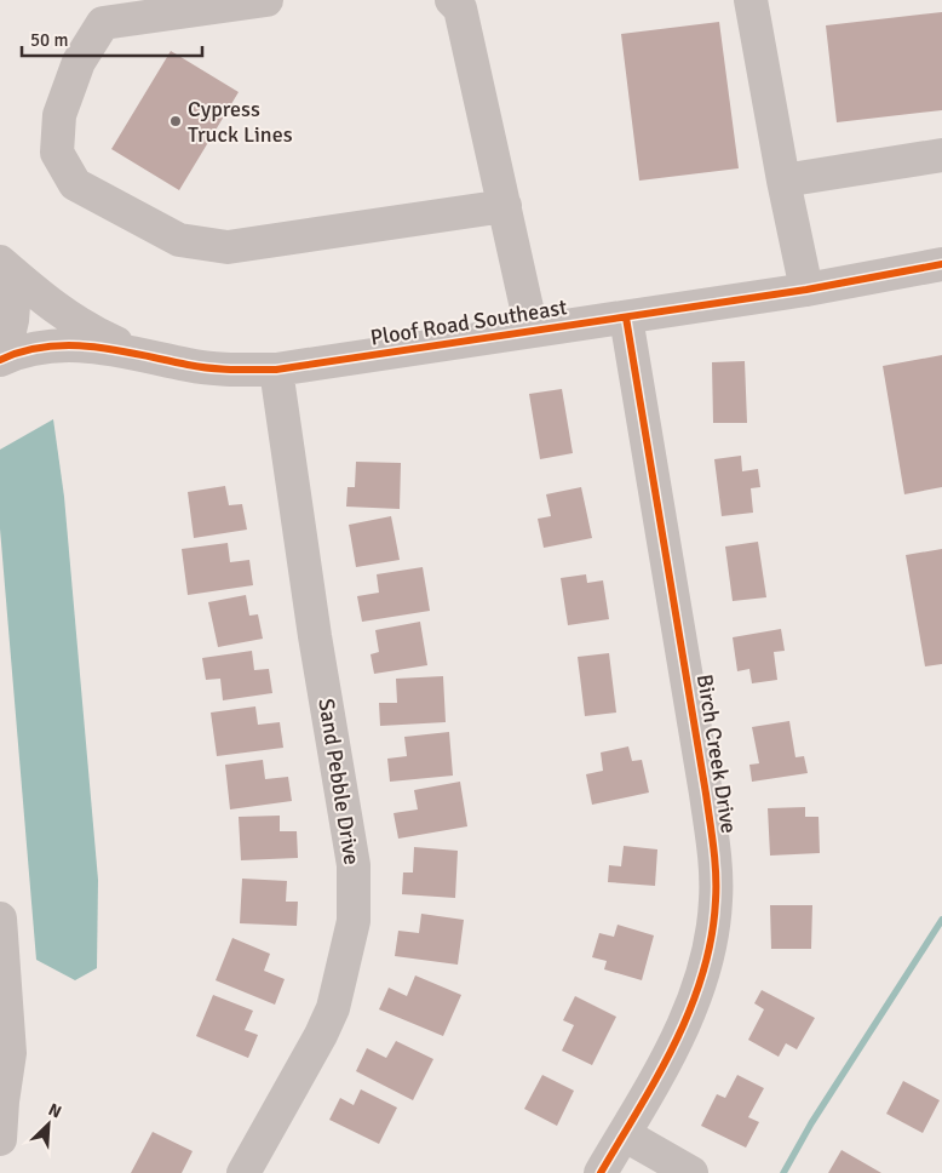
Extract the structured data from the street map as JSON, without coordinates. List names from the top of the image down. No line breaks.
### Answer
{"streets":{"street":["Ploof Road Southeast","Birch Creek Drive","Sand Pebble Drive"]},"crossings":[["Ploof Road Southeast","Birch Creek Drive"],["Ploof Road Southeast","Sand Pebble Drive"]],"places":["Cypress Truck Lines"],"scale_bar":"50 m","north":"top right"}
